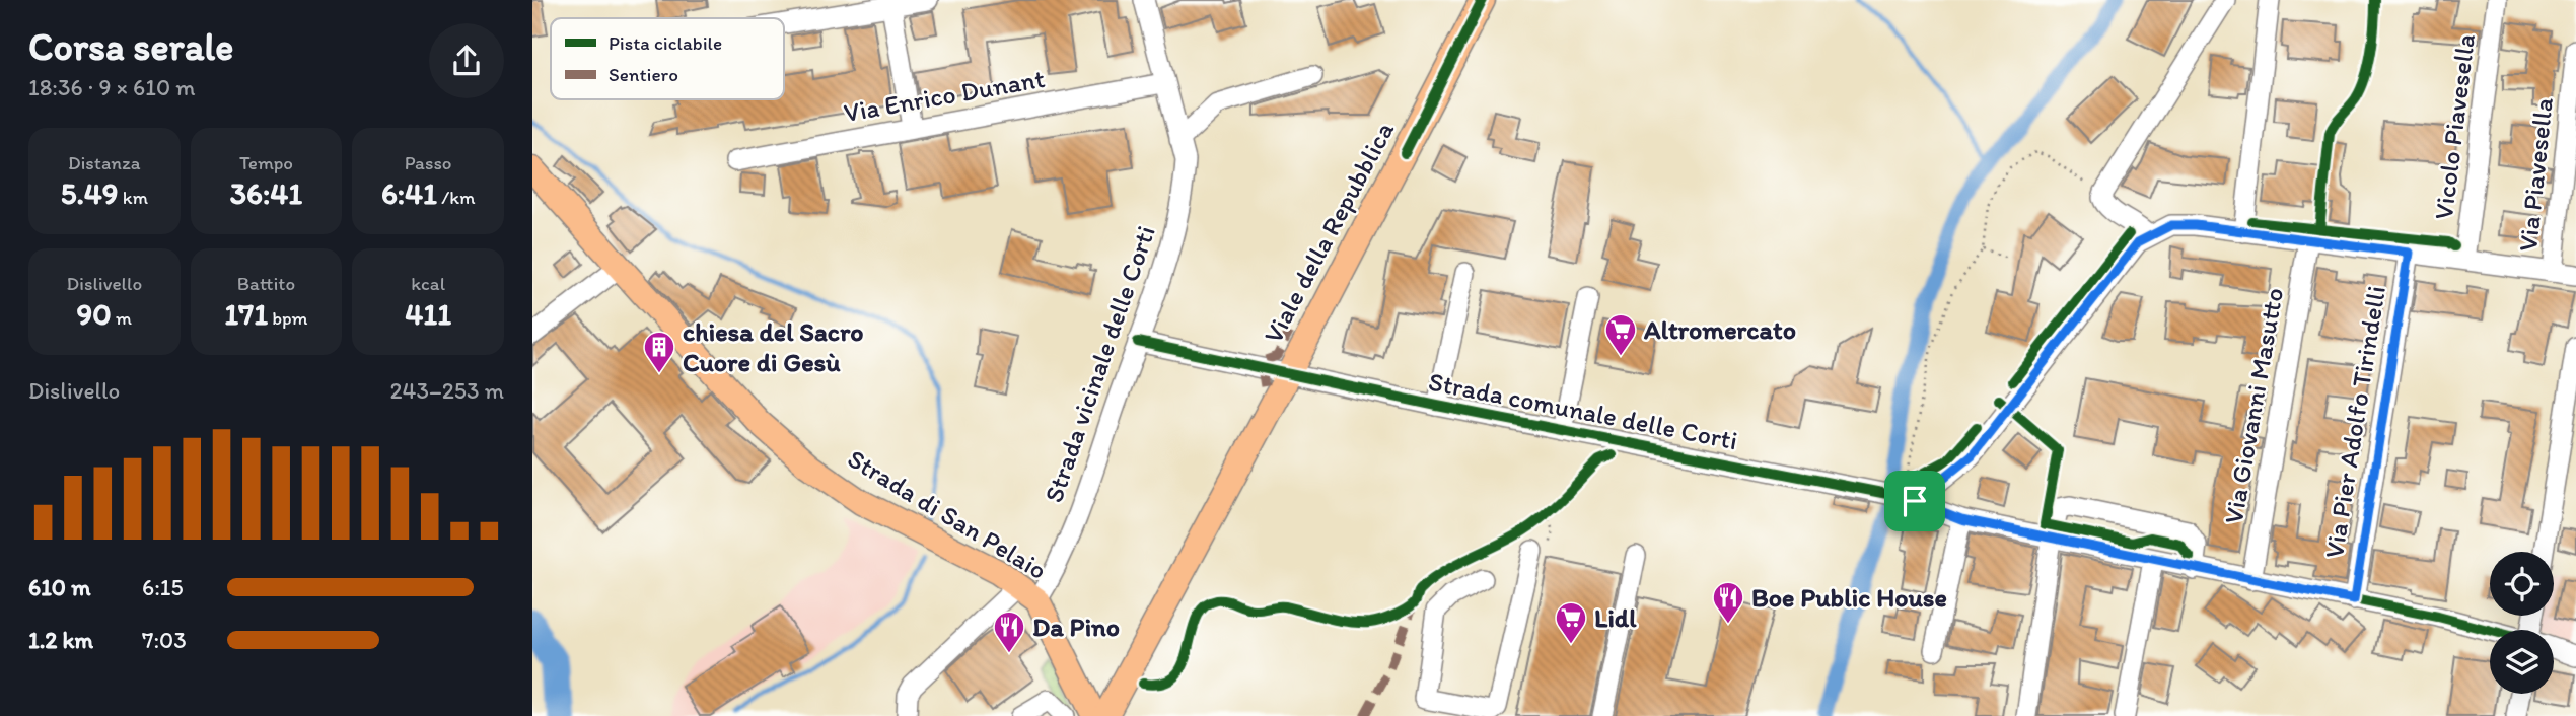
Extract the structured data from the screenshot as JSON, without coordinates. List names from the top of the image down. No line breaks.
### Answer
{"streets":{"main road":["Viale della Repubblica","Strada di San Pelaio"],"street":["Via Enrico Dunant","Vicolo Piavesella","Via Piavesella","Strada vicinale delle Corti","Via Giovanni Masutto","Strada comunale delle Corti","Via Pier Adolfo Tirindelli"]},"crossings":[["Via Enrico Dunant","Strada vicinale delle Corti"],["Viale della Repubblica","Strada comunale delle Corti"],["Strada vicinale delle Corti","Strada comunale delle Corti"],["Strada vicinale delle Corti","Strada di San Pelaio"],["Via Giovanni Masutto","Strada comunale delle Corti"],["Strada comunale delle Corti","Via Pier Adolfo Tirindelli"]],"places":{"supermarket":["Altromercato","Lidl"],"building":["chiesa del Sacro Cuore di Gesù"],"restaurant":["Boe Public House","Da Pino"]},"legend":["Pista ciclabile","Sentiero"],"page":{"heading":["Corsa serale","18:36 · 9 × 610 m"],"stats":[["Distanza","5.49 km"],["Tempo","36:41"],["Passo","6:41 /km"],["Dislivello","90 m"],["Battito","171 bpm"],["kcal","411"]],"chart":["Dislivello","243–253 m"],"list":[{"name":"610 m","note":"6:15"},{"name":"1.2 km","note":"7:03"}]}}
